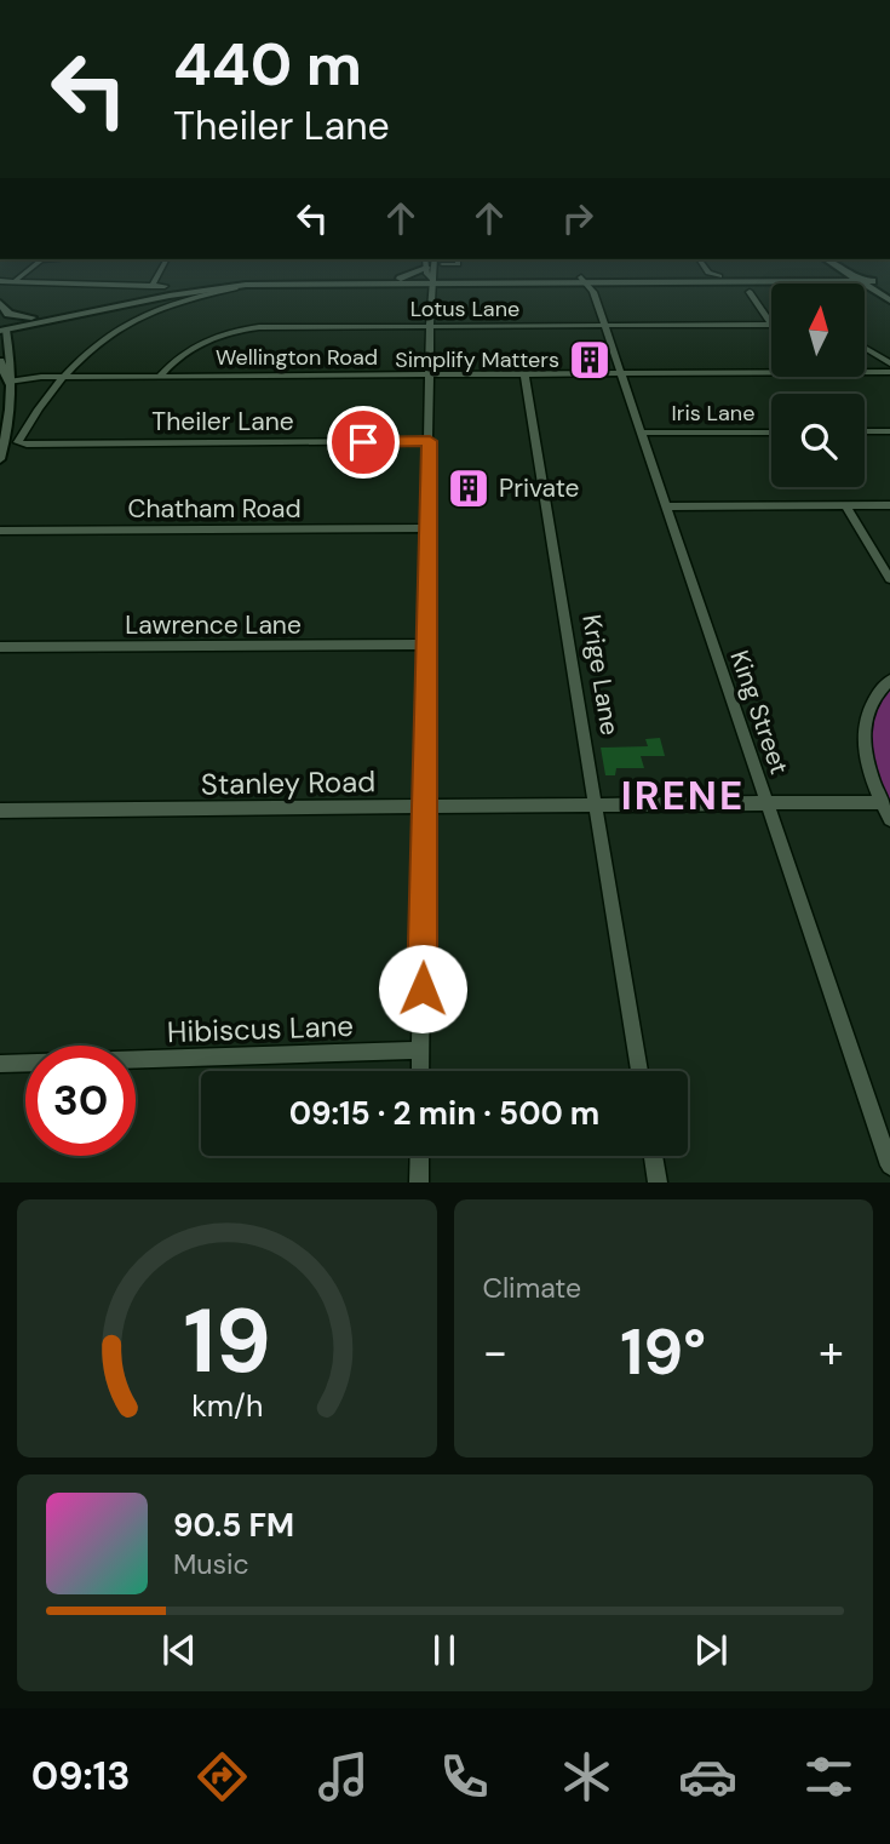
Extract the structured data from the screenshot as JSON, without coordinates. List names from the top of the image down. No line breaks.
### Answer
{"streets":{"street":["Lotus Lane","Wellington Road","Iris Lane","Theiler Lane","Chatham Road","Lawrence Lane","Krige Lane","King Street","Stanley Road","Hibiscus Lane"]},"crossings":[["Lotus Lane","Wellington Road"],["Lotus Lane","King Street"],["Wellington Road","Krige Lane"],["Wellington Road","King Street"],["Iris Lane","King Street"],["Krige Lane","Stanley Road"],["King Street","Stanley Road"]],"districts":["IRENE"],"places":{"building":["Simplify Matters","Private"]},"north":"top","page":{"turn":["440 m","Theiler Lane"],"limit":"30","trip":"09:15 · 2 min · 500 m","tile":"Climate","heat":["−","19°","+"],"song":["90.5 FM","Music"],"tabs":"09:13","gauge":["19","km/h"]}}
